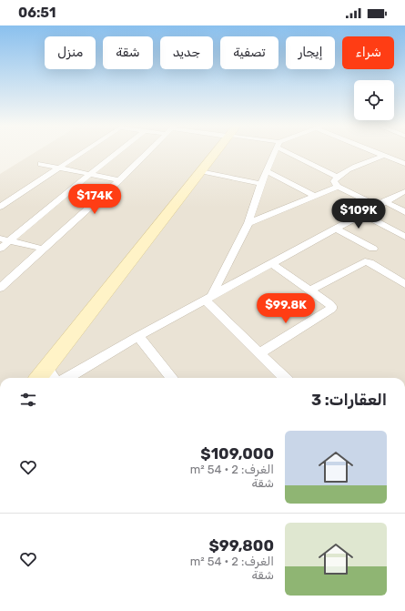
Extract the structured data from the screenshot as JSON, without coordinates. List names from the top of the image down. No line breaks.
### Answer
{"page":{"status":"06:51","chip":["شراء","إيجار","تصفية","جديد","شقة","منزل"],"price":["$174K","$109K","$99.8K"],"heading":"العقارات: 3","list":[{"name":"$109,000","note":"الغرف: 2 · 54 m² · شقة"},{"name":"$99,800","note":"الغرف: 2 · 54 m² · شقة"}]}}
